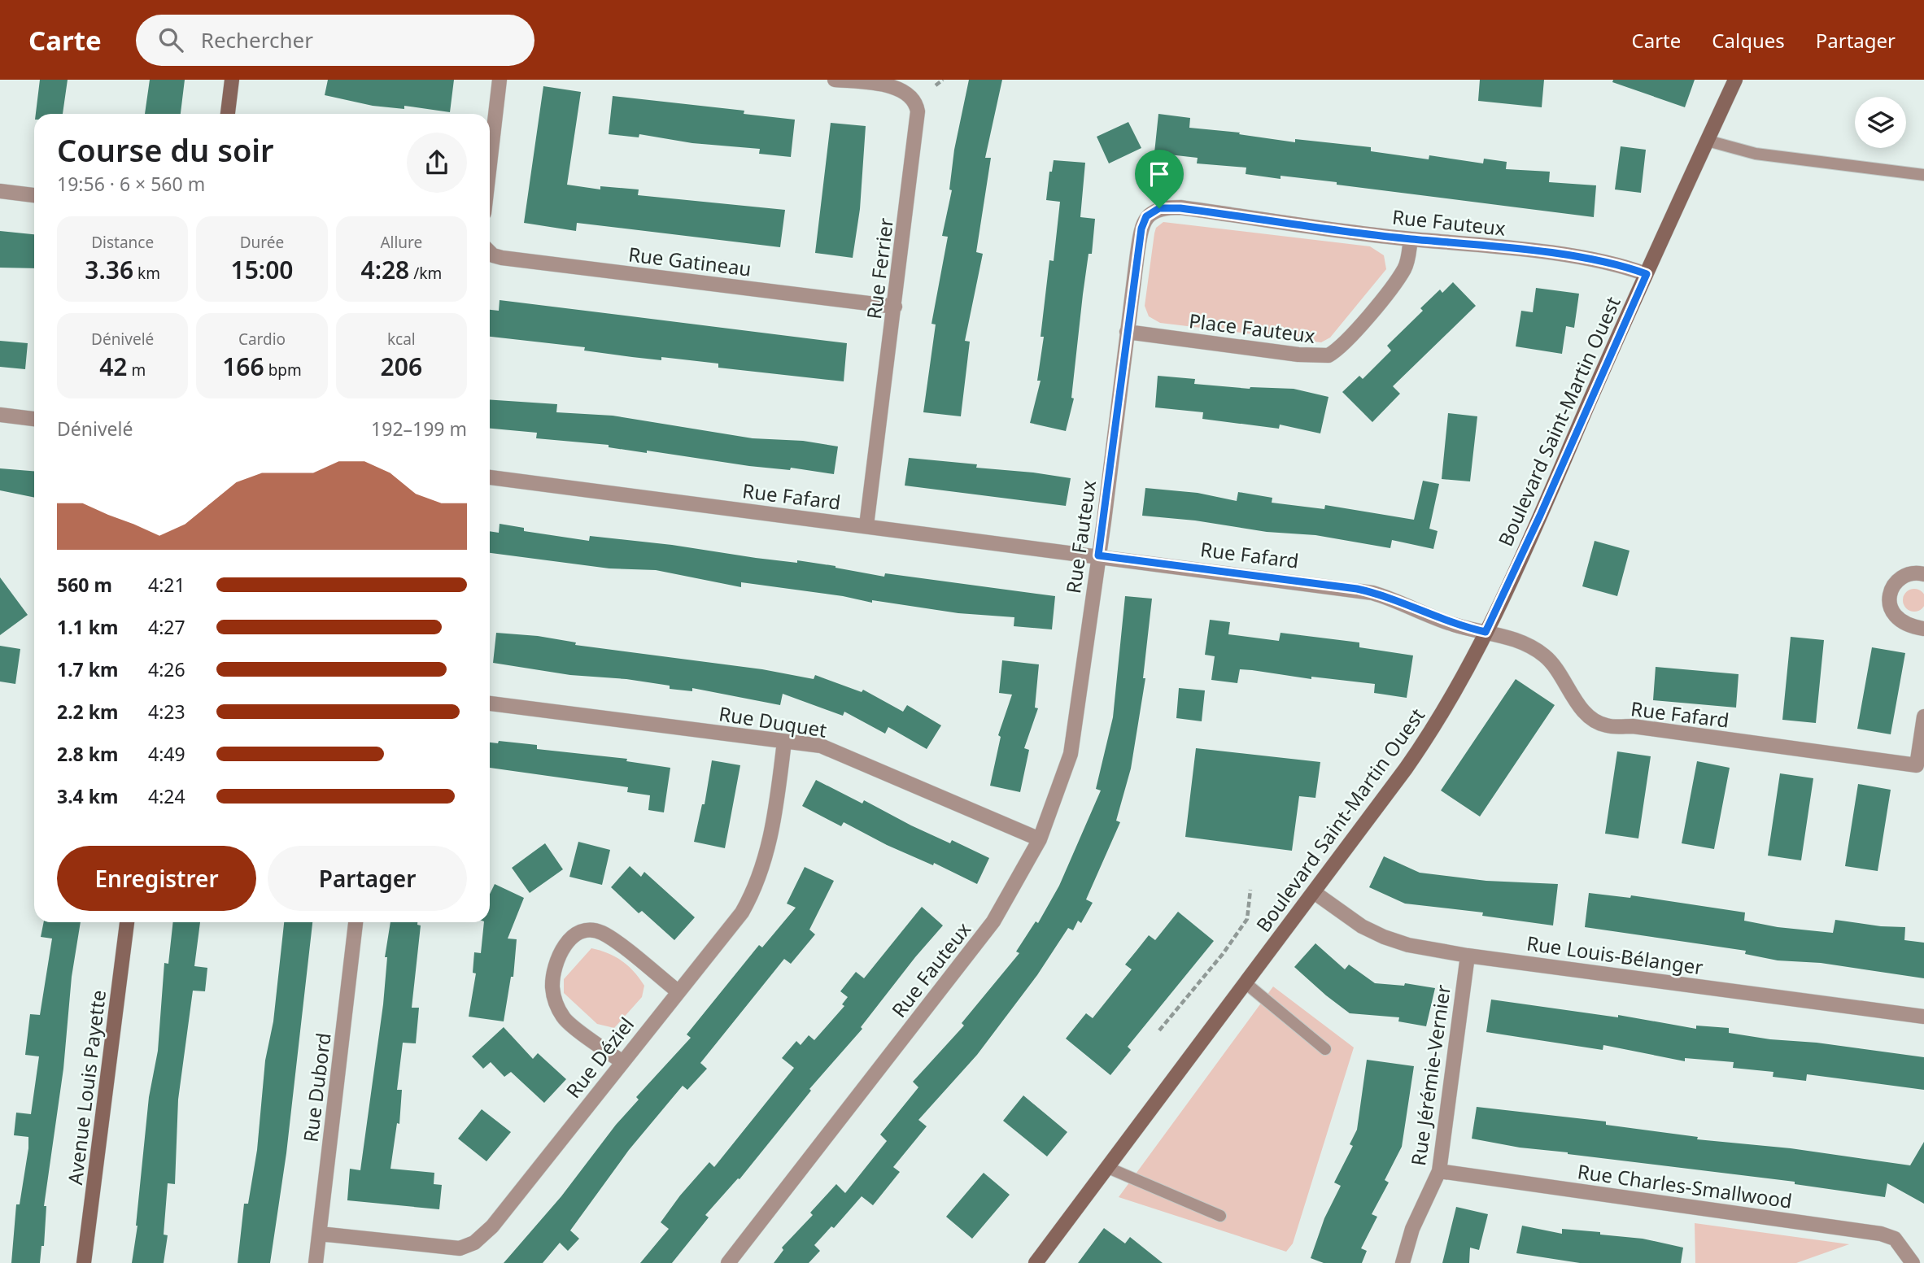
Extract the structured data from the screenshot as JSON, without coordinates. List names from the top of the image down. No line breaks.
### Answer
{"streets":{"main road":["Boulevard Saint-Martin Ouest","Avenue Louis Payette"],"street":["Rue Fauteux","Rue Gatineau","Rue Ferrier","Place Fauteux","Rue Fafard","Rue Duquet","Rue Louis-Bélanger","Rue Déziel","Rue Jérémie-Vernier","Rue Dubord","Rue Charles-Smallwood"]},"crossings":[["Rue Fauteux","Place Fauteux"],["Rue Fauteux","Boulevard Saint-Martin Ouest"],["Rue Fauteux","Rue Fafard"],["Rue Fauteux","Rue Duquet"],["Rue Gatineau","Rue Ferrier"],["Rue Ferrier","Rue Fafard"],["Boulevard Saint-Martin Ouest","Rue Fafard"],["Boulevard Saint-Martin Ouest","Rue Louis-Bélanger"],["Rue Duquet","Rue Déziel"],["Rue Louis-Bélanger","Rue Jérémie-Vernier"],["Rue Déziel","Rue Dubord"],["Rue Jérémie-Vernier","Rue Charles-Smallwood"]],"page":{"header":"Carte","search":"Rechercher","nav":["Carte","Calques","Partager"],"heading":["Course du soir","19:56 · 6 × 560 m"],"stats":[["Distance","3.36 km"],["Durée","15:00"],["Allure","4:28 /km"],["Dénivelé","42 m"],["Cardio","166 bpm"],["kcal","206"]],"chart":["Dénivelé","192–199 m"],"list":[{"name":"560 m","note":"4:21"},{"name":"1.1 km","note":"4:27"},{"name":"1.7 km","note":"4:26"},{"name":"2.2 km","note":"4:23"},{"name":"2.8 km","note":"4:49"},{"name":"3.4 km","note":"4:24"}],"buttons":["Enregistrer","Partager"]}}
